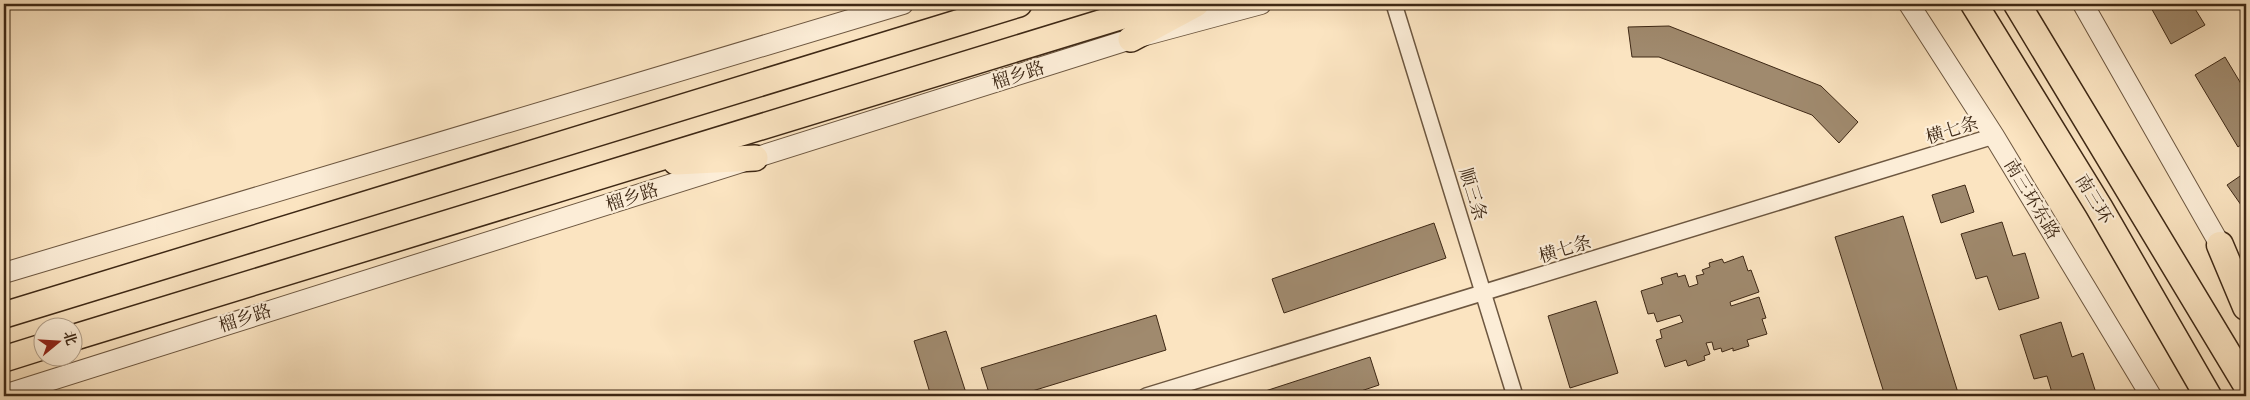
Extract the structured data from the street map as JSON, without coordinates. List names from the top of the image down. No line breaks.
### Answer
{"streets":{"highway":["南三环"],"main road":["榴乡路"],"street":["横七条","顺三条","南三环东路"]},"crossings":[["横七条","顺三条"],["横七条","南三环东路"]],"north":"right"}
